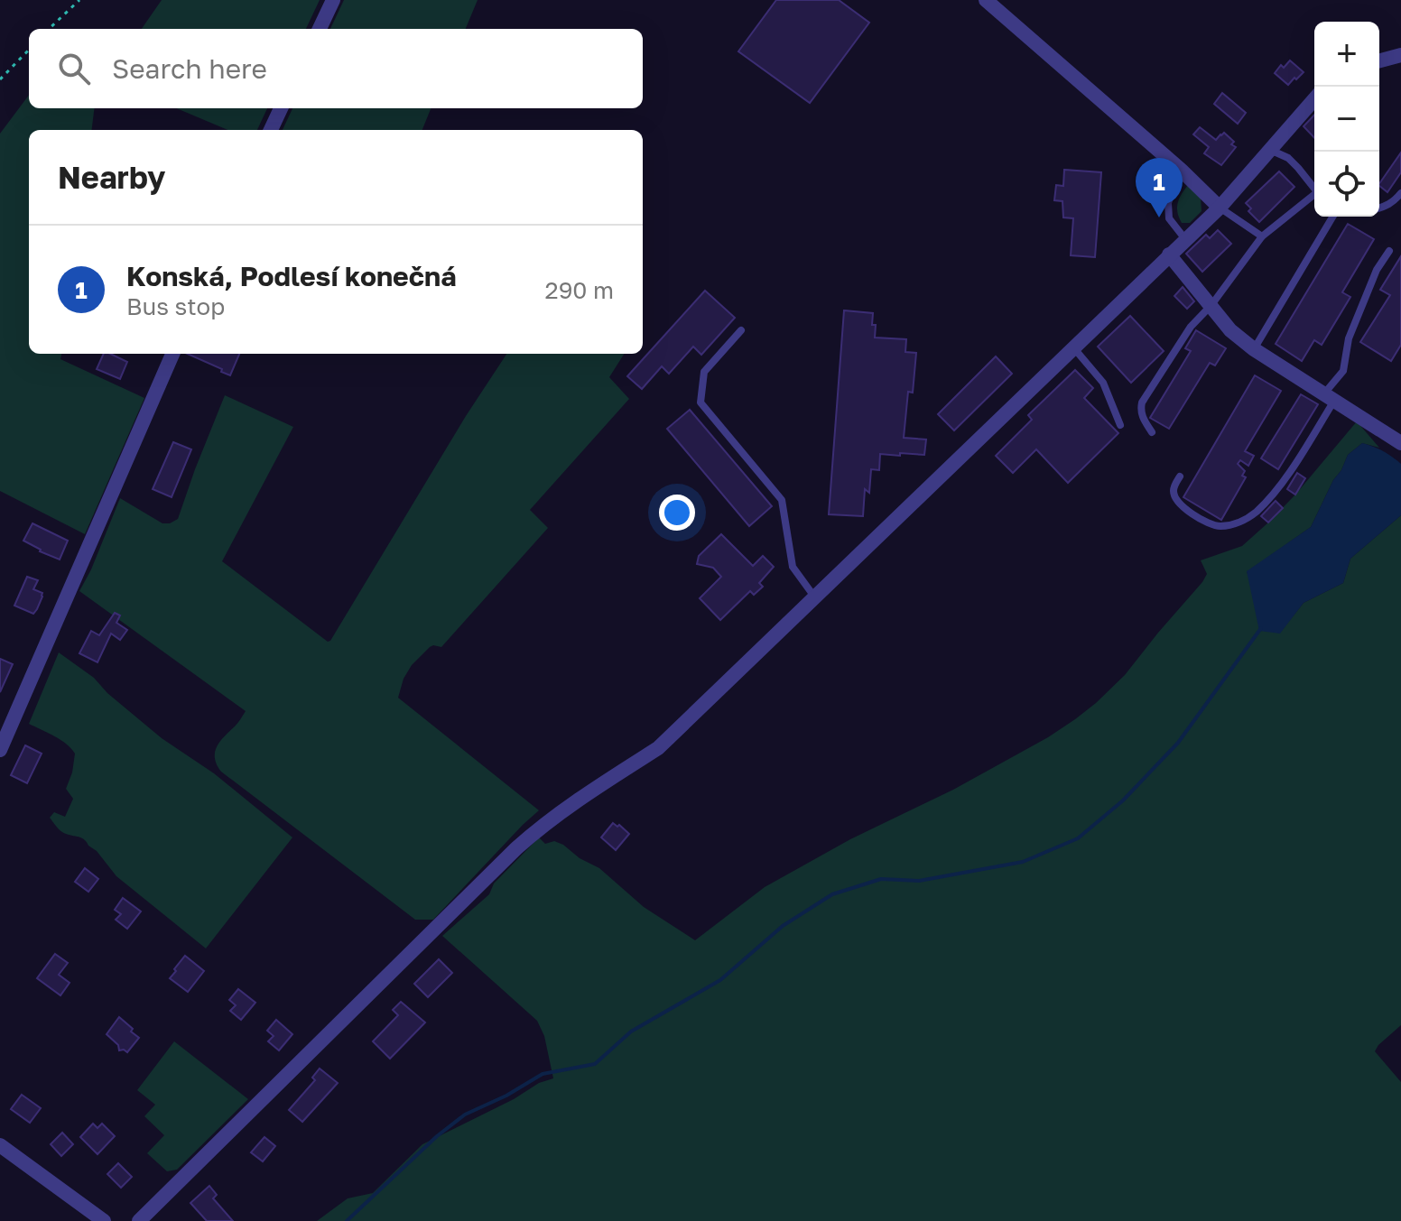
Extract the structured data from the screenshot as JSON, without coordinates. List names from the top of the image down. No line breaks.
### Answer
{"page":{"map_buttons":["+","−"],"search":"Search here","heading":"Nearby","pins":"1","list":[{"mark":"1","name":"Konská, Podlesí konečná","note":"Bus stop","value":"290 m"}]}}
